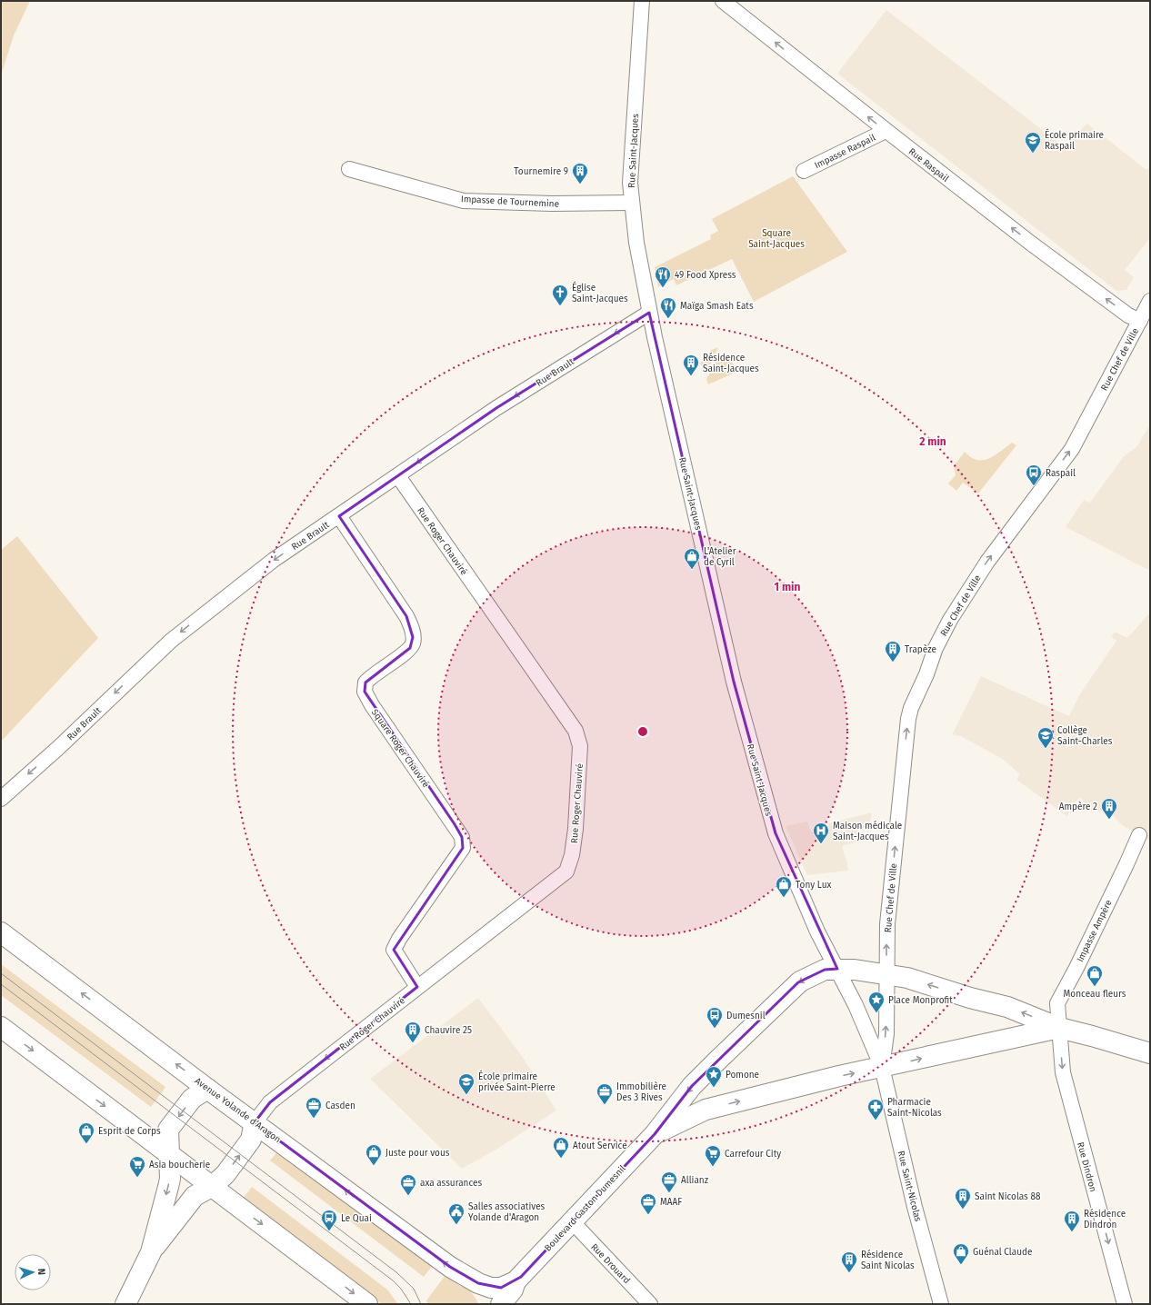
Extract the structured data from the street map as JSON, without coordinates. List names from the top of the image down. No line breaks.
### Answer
{"streets":{"main road":["Avenue Yolande d’Aragon","Boulevard Gaston Dumesnil"],"street":["Rue Saint-Jacques","Impasse Raspail","Rue Raspail","Impasse de Tournemine","Rue Chef de Ville","Rue Brault","Rue Roger Chauviré","Square Roger Chauviré","Impasse Ampère","Rue Dindron","Rue Saint-Nicolas","Rue Drouard"]},"crossings":[["Rue Saint-Jacques","Impasse de Tournemine"],["Rue Saint-Jacques","Rue Brault"],["Impasse Raspail","Rue Raspail"],["Rue Raspail","Rue Chef de Ville"],["Rue Brault","Rue Roger Chauviré"],["Rue Brault","Square Roger Chauviré"],["Rue Roger Chauviré","Square Roger Chauviré"],["Rue Roger Chauviré","Avenue Yolande d’Aragon"],["Impasse Ampère","Rue Dindron"],["Avenue Yolande d’Aragon","Boulevard Gaston Dumesnil"],["Boulevard Gaston Dumesnil","Rue Drouard"]],"one_way":["Rue Raspail","Rue Chef de Ville","Rue Brault","Rue Dindron"],"parks":["Square Saint-Jacques"],"places":{"school or university":["École primaire Raspail","Collège Saint-Charles","École primaire privée Saint-Pierre"],"building":["Tournemire 9","Résidence Saint-Jacques","Trapèze","Ampère 2","Chauvire 25","Saint Nicolas 88","Résidence Dindron","Résidence Saint Nicolas"],"restaurant":["49 Food Xpress","Maïga Smash Eats"],"church":["Église Saint-Jacques"],"bus stop":["Raspail","Dumesnil","Le Quai"],"shop":["L'Atelier de Cyril","Tony Lux","Monceau fleurs","Esprit de Corps","Atout Service","Juste pour vous","Guénal Claude"],"hospital":["Maison médicale Saint-Jacques"],"place":["Place Monprofit","Pomone"],"office":["Immobilière Des 3 Rives","Casden","Allianz","axa assurances","MAAF"],"pharmacy":["Pharmacie Saint-Nicolas"],"supermarket":["Carrefour City","Asia boucherie"],"public building":["Salles associatives Yolande d'Aragon"]},"north":"right","rings":["2 min","1 min"]}
